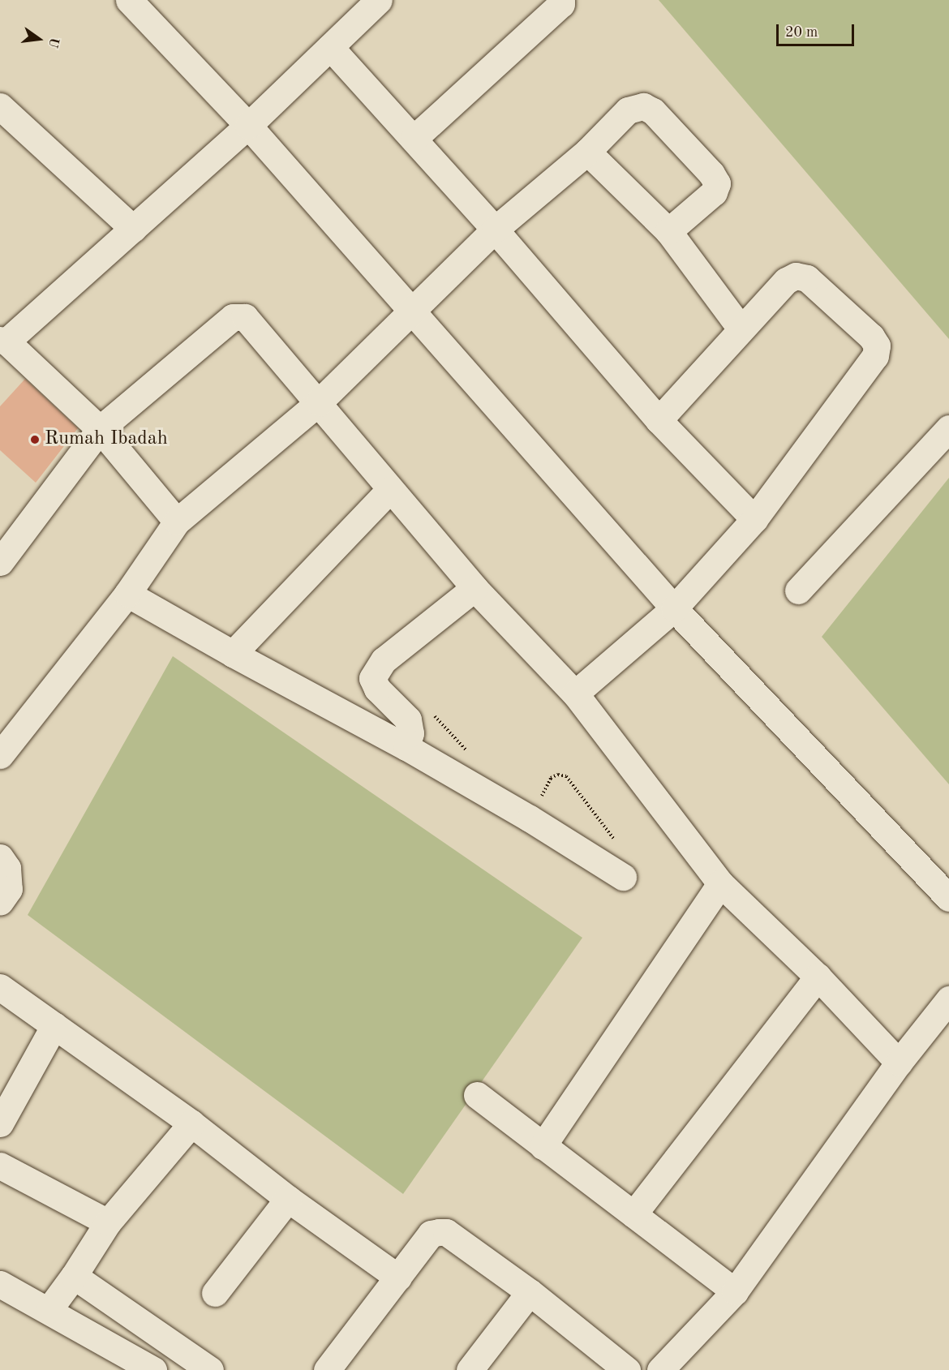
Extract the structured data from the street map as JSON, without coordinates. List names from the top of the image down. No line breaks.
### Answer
{"places":["Rumah Ibadah"],"scale_bar":"20 m","north":"right"}
